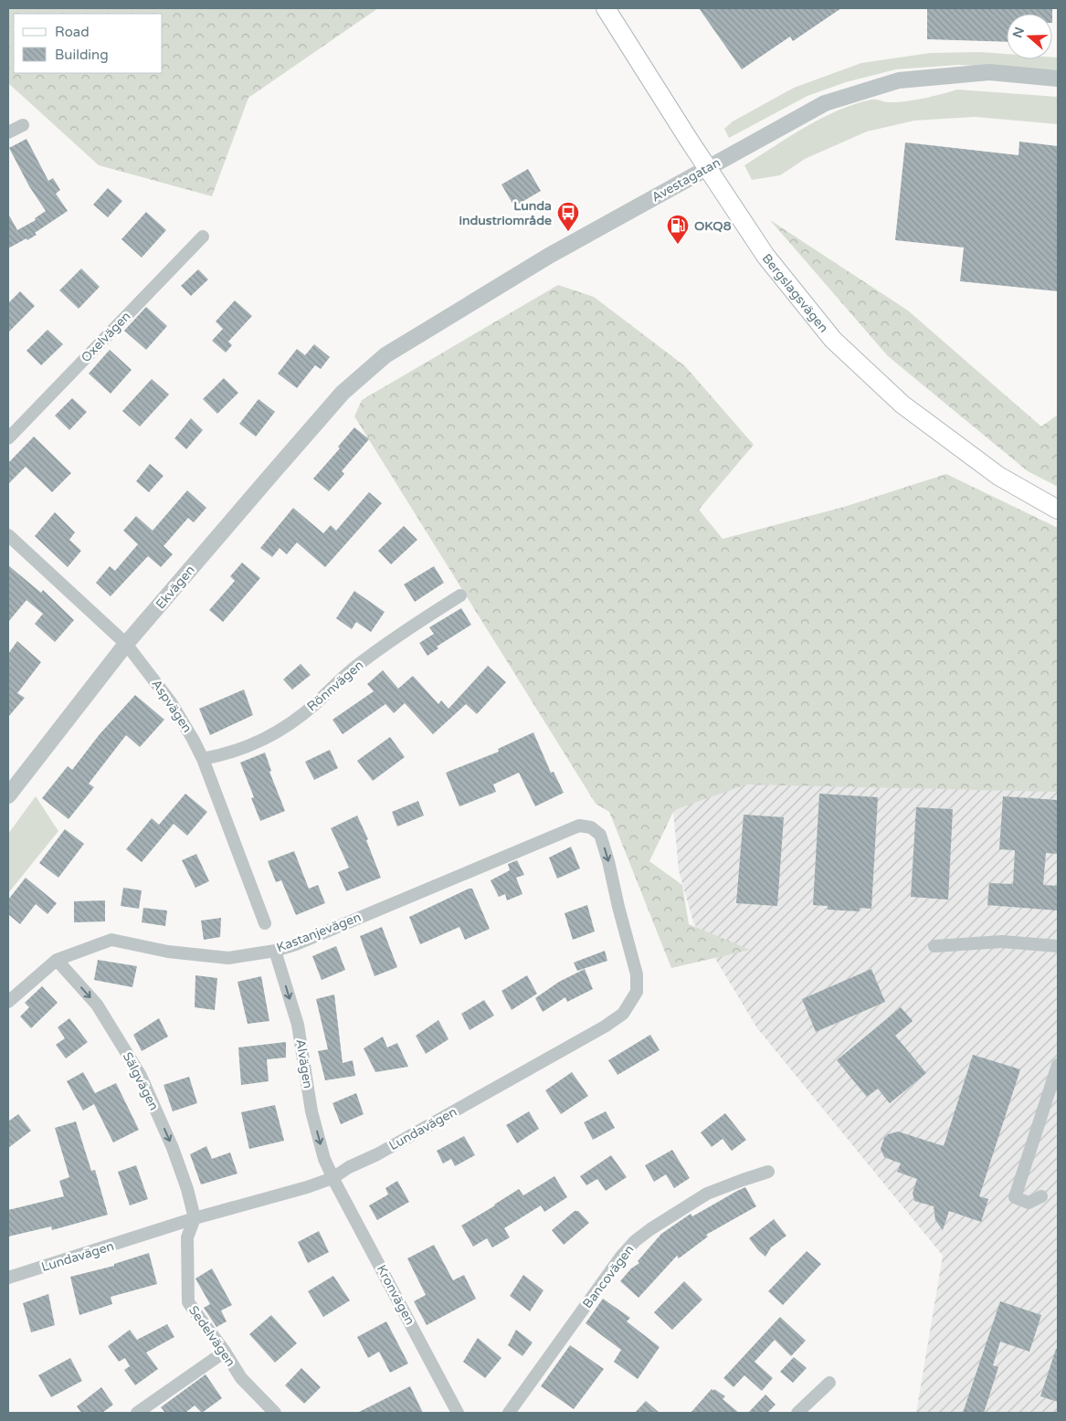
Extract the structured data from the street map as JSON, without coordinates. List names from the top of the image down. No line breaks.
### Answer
{"streets":{"main road":["Bergslagsvägen"],"street":["Avestagatan","Oxelvägen","Ekvägen","Rönnvägen","Aspvägen","Kastanjevägen","Alvägen","Sälgvägen","Lundavägen","Bancovägen","Kronvägen","Sedelvägen"]},"crossings":[["Avestagatan","Bergslagsvägen"],["Avestagatan","Ekvägen"],["Ekvägen","Aspvägen"],["Rönnvägen","Aspvägen"],["Kastanjevägen","Alvägen"],["Kastanjevägen","Sälgvägen"],["Kastanjevägen","Lundavägen"],["Alvägen","Lundavägen"],["Alvägen","Kronvägen"],["Sälgvägen","Lundavägen"],["Sälgvägen","Sedelvägen"],["Lundavägen","Kronvägen"],["Lundavägen","Sedelvägen"]],"one_way":["Alvägen","Sälgvägen"],"places":{"bus stop":["Lunda industriområde"],"fuel station":["OKQ8"]},"legend":["Road","Building"],"north":"left"}
